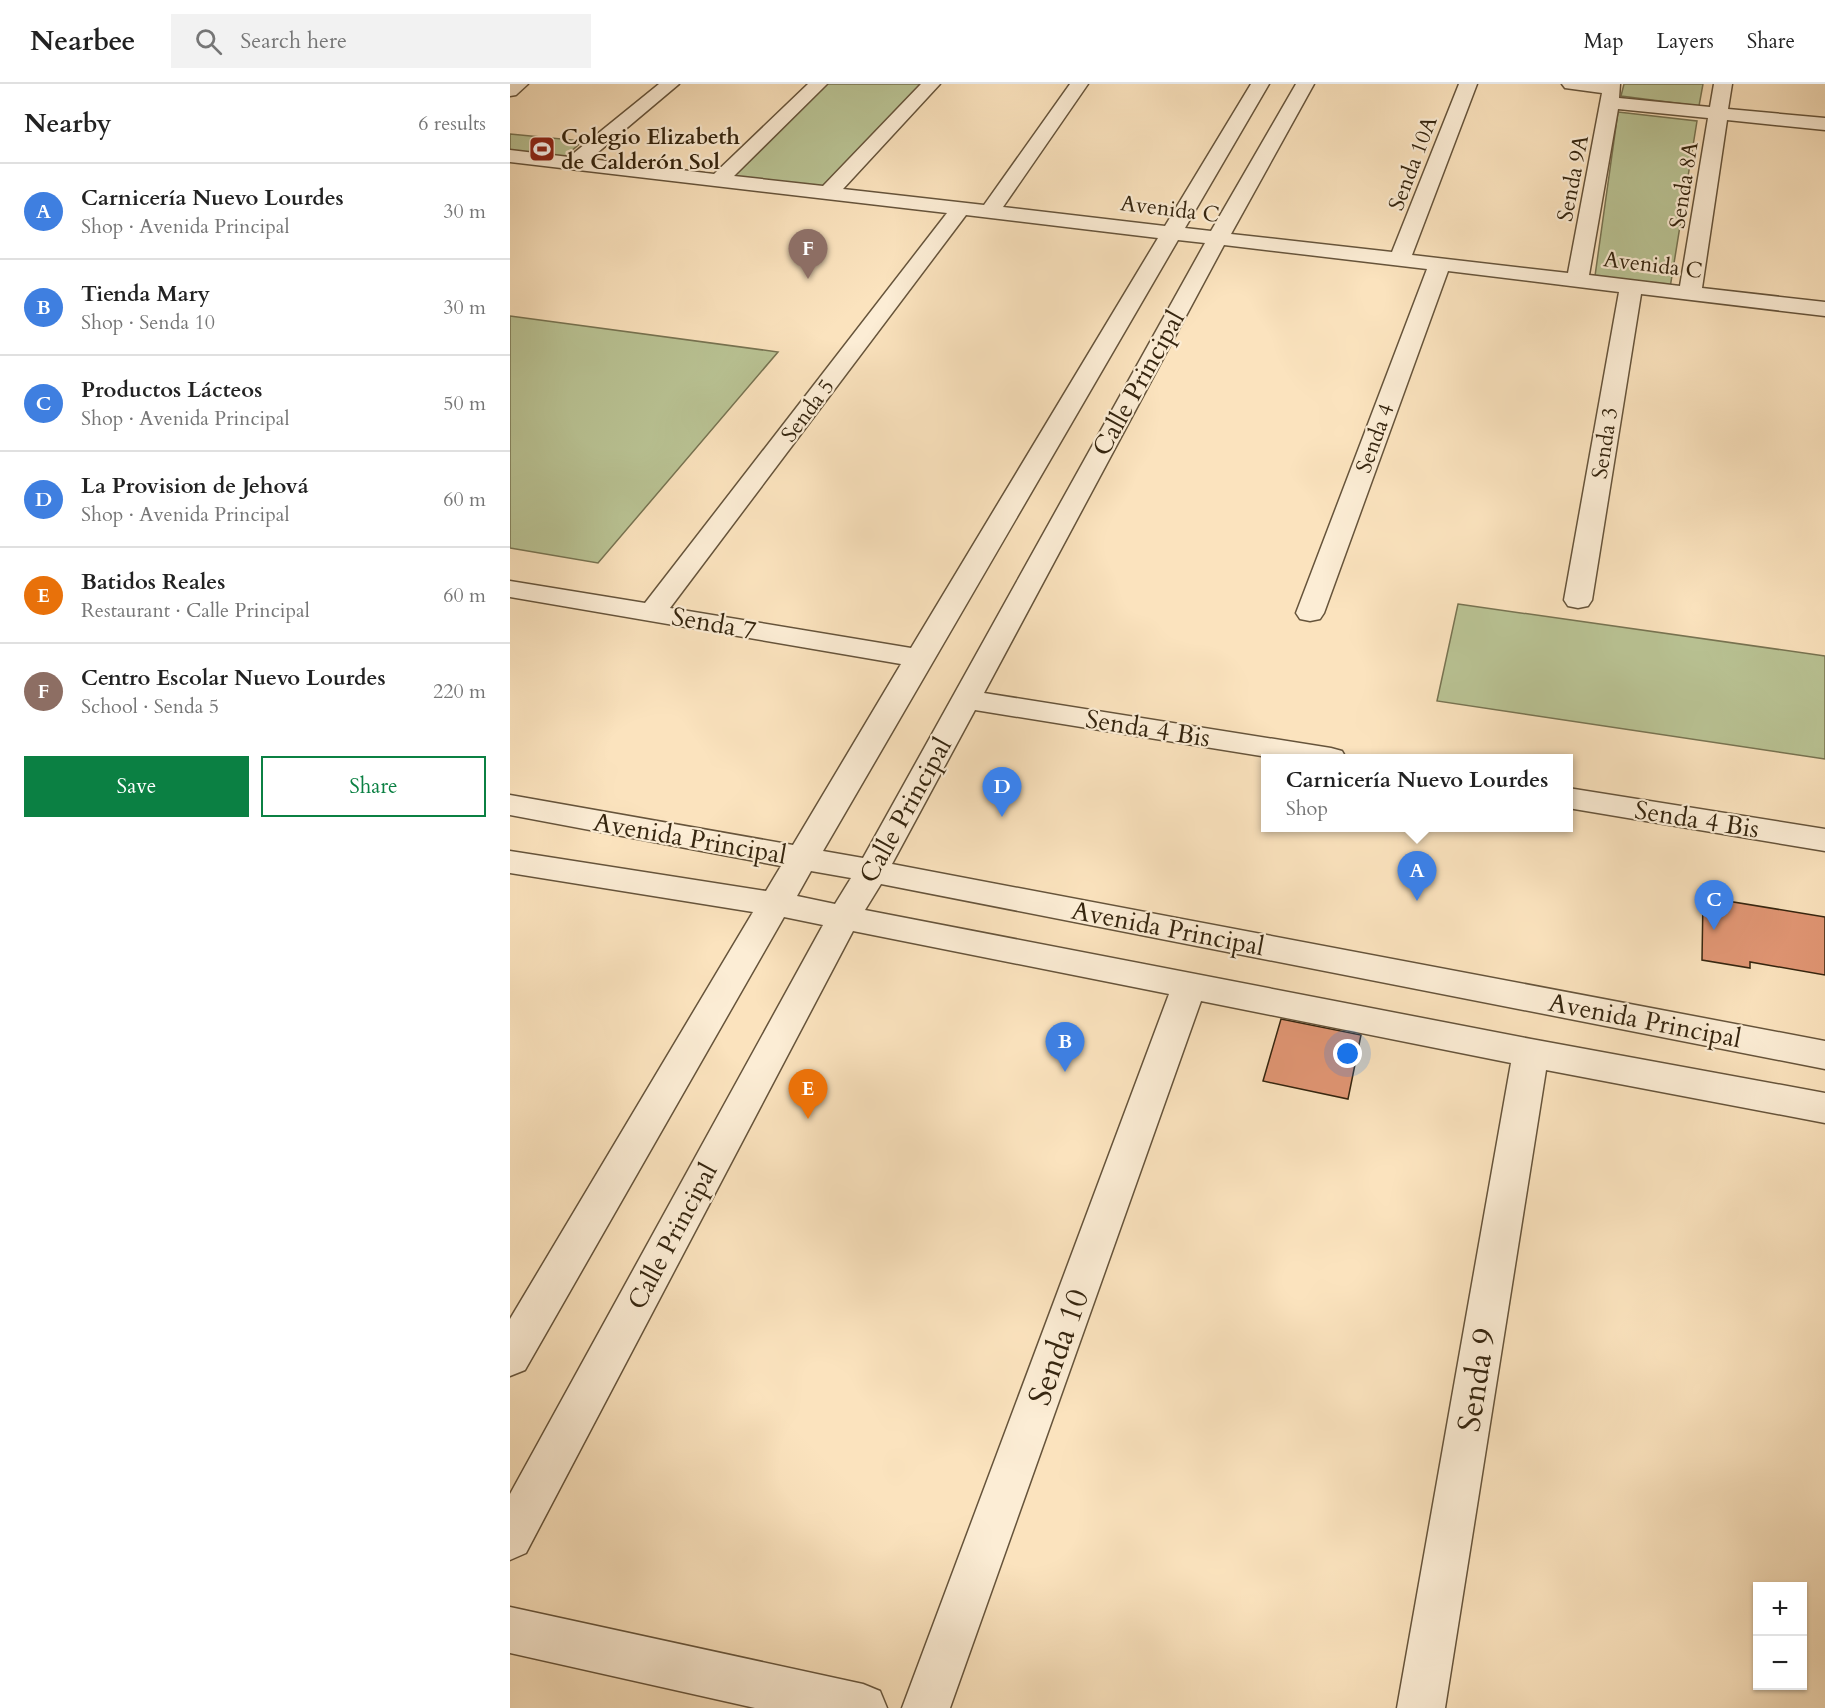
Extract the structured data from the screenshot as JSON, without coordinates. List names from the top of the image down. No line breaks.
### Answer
{"streets":{"street":["Senda 10A","Senda 9A","Senda 8A","Avenida C","Calle Principal","Senda 5","Senda 4","Senda 3","Senda 7","Senda 4 Bis","Avenida Principal","Senda 10","Senda 9"]},"crossings":[["Senda 10A","Avenida C"],["Senda 9A","Avenida C"],["Senda 8A","Avenida C"],["Avenida C","Calle Principal"],["Avenida C","Senda 5"],["Avenida C","Senda 4"],["Avenida C","Senda 3"],["Calle Principal","Senda 7"],["Calle Principal","Senda 4 Bis"],["Calle Principal","Avenida Principal"],["Senda 5","Senda 7"],["Avenida Principal","Senda 10"],["Avenida Principal","Senda 9"]],"places":{"sports":["Colegio Elizabeth de Calderón Sol"]},"page":{"header":"Nearbee","search":"Search here","nav":["Map","Layers","Share"],"heading":["Nearby","6 results"],"list":[{"mark":"A","name":"Carnicería Nuevo Lourdes","note":"Shop · Avenida Principal","value":"30 m"},{"mark":"B","name":"Tienda Mary","note":"Shop · Senda 10","value":"30 m"},{"mark":"C","name":"Productos Lácteos","note":"Shop · Avenida Principal","value":"50 m"},{"mark":"D","name":"La Provision de Jehová","note":"Shop · Avenida Principal","value":"60 m"},{"mark":"E","name":"Batidos Reales","note":"Restaurant · Calle Principal","value":"60 m"},{"mark":"F","name":"Centro Escolar Nuevo Lourdes","note":"School · Senda 5","value":"220 m"}],"pins":["F","D","A","C","B","E"],"buttons":["Save","Share"],"popup":["Carnicería Nuevo Lourdes","Shop"],"map_buttons":["+","−"]}}
